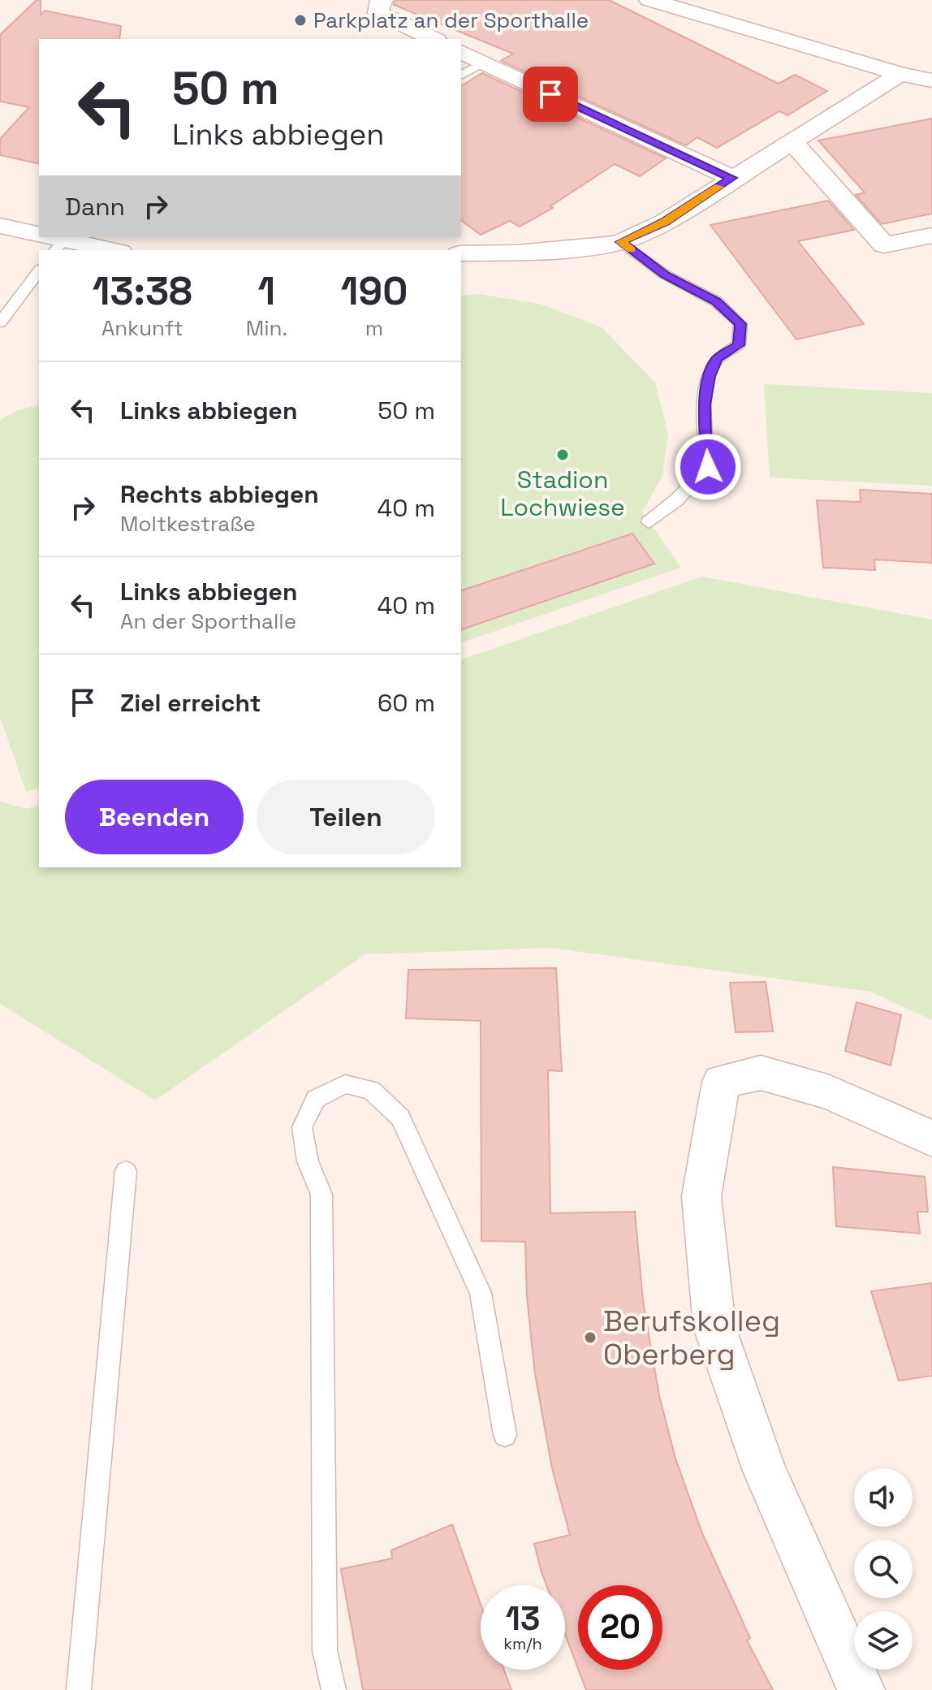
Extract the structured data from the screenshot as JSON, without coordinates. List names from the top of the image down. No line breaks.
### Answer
{"places":["Parkplatz an der Sporthalle","Stadion Lochwiese","Berufskolleg Oberberg"],"page":{"turn":["50 m","Links abbiegen"],"then":"Dann","eta":["13:38","Ankunft","1","Min.","190","m"],"list":[{"name":"Links abbiegen","value":"50 m"},{"name":"Rechts abbiegen","note":"Moltkestraße","value":"40 m"},{"name":"Links abbiegen","note":"An der Sporthalle","value":"40 m"},{"name":"Ziel erreicht","value":"60 m"}],"buttons":["Beenden","Teilen"],"speed":"13 km/h","limit":"20"}}
